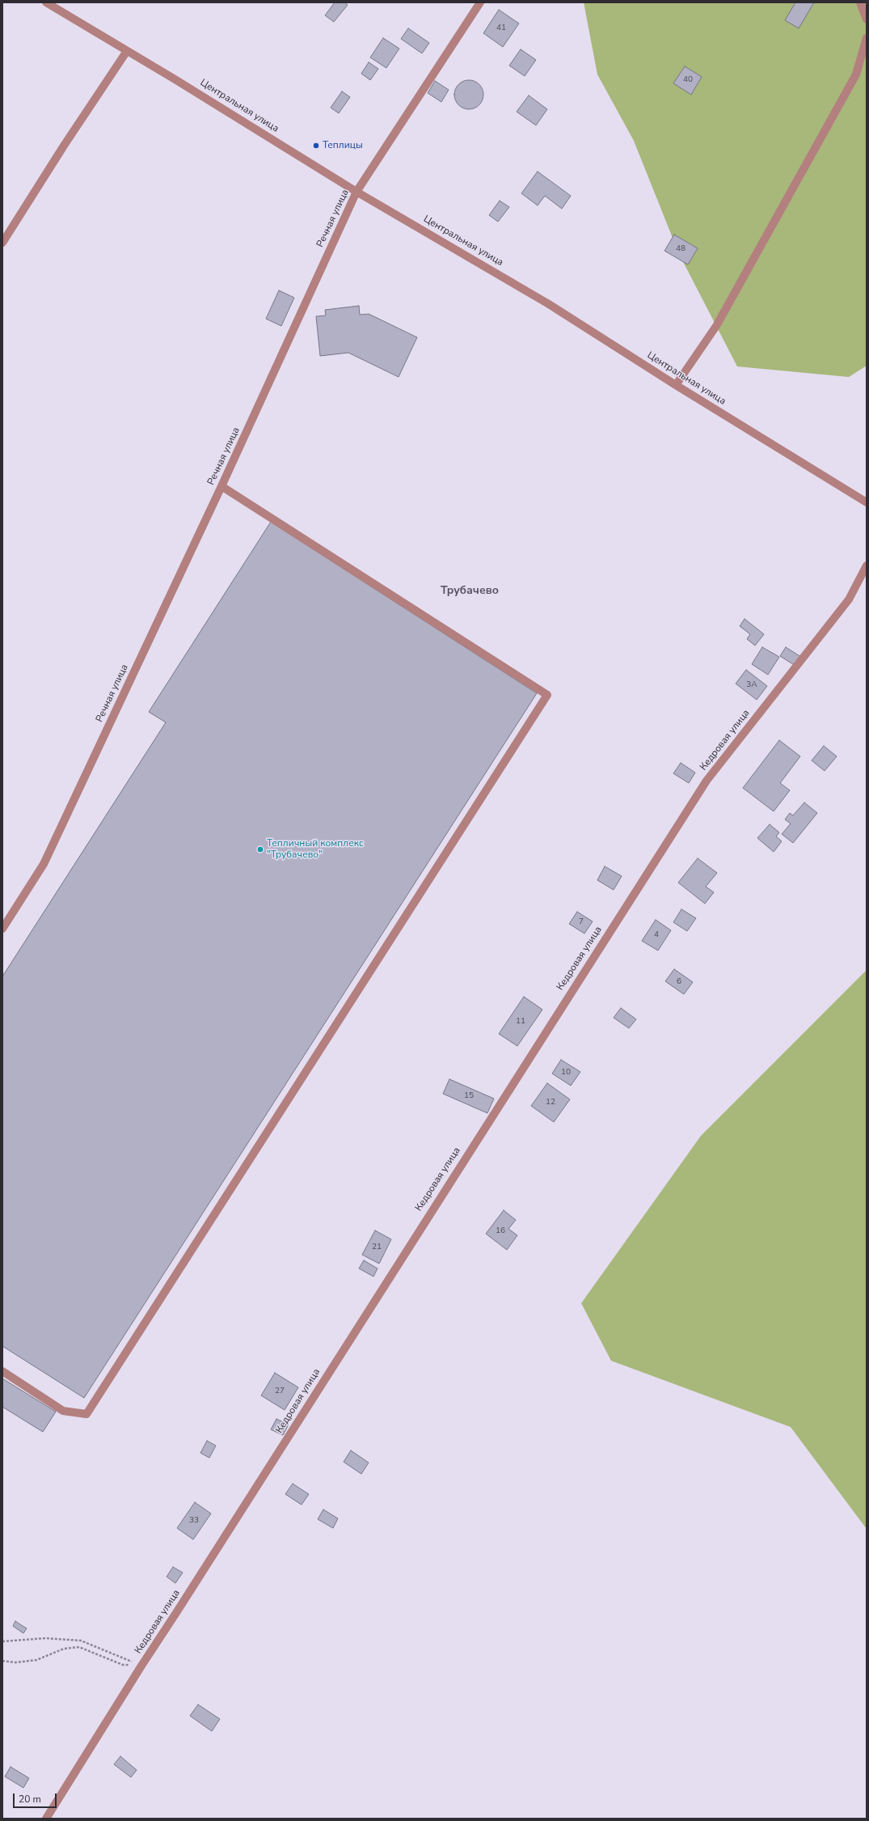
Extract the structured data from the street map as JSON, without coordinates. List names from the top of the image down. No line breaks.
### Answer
{"streets":{"street":["Центральная улица","Речная улица","Кедровая улица"]},"crossings":[["Центральная улица","Речная улица"]],"districts":["Трубачево"],"places":["Теплицы","Тепличный комплекс \"Трубачево\""],"house_numbers":["41","40","48","3А","7","4","6","11","10","15","12","16","21","27","33"],"scale_bar":"20 m"}
